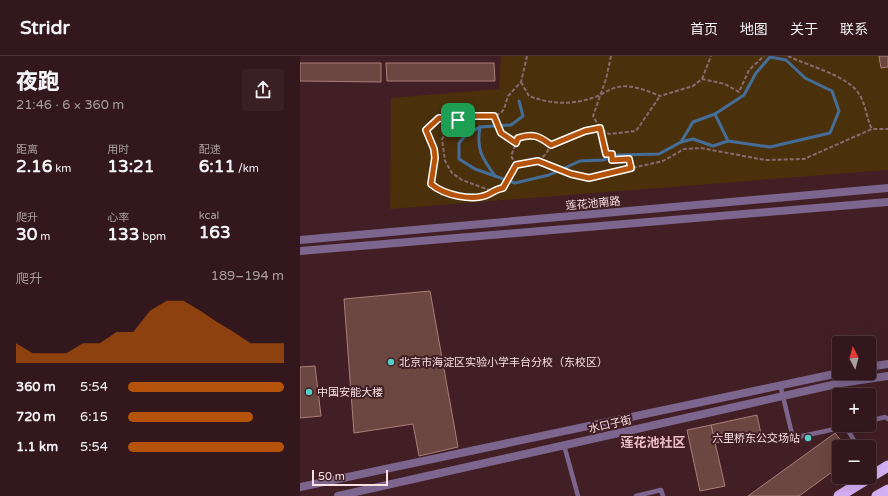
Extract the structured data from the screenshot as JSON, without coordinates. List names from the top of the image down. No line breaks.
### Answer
{"streets":{"street":["莲花池南路","水口子街"]},"districts":["莲花池社区"],"places":["北京市海淀区实验小学丰台分校（东校区）","中国安能大楼","六里桥东公交场站"],"scale_bar":"50 m","north":"top","page":{"header":"Stridr","nav":["首页","地图","关于","联系"],"heading":["夜跑","21:46 · 6 × 360 m"],"stats":[["距离","2.16 km"],["用时","13:21"],["配速","6:11 /km"],["爬升","30 m"],["心率","133 bpm"],["kcal","163"]],"chart":["爬升","189–194 m"],"map_buttons":["+","−"],"list":[{"name":"360 m","note":"5:54"},{"name":"720 m","note":"6:15"},{"name":"1.1 km","note":"5:54"}],"scale":"50 m"}}
